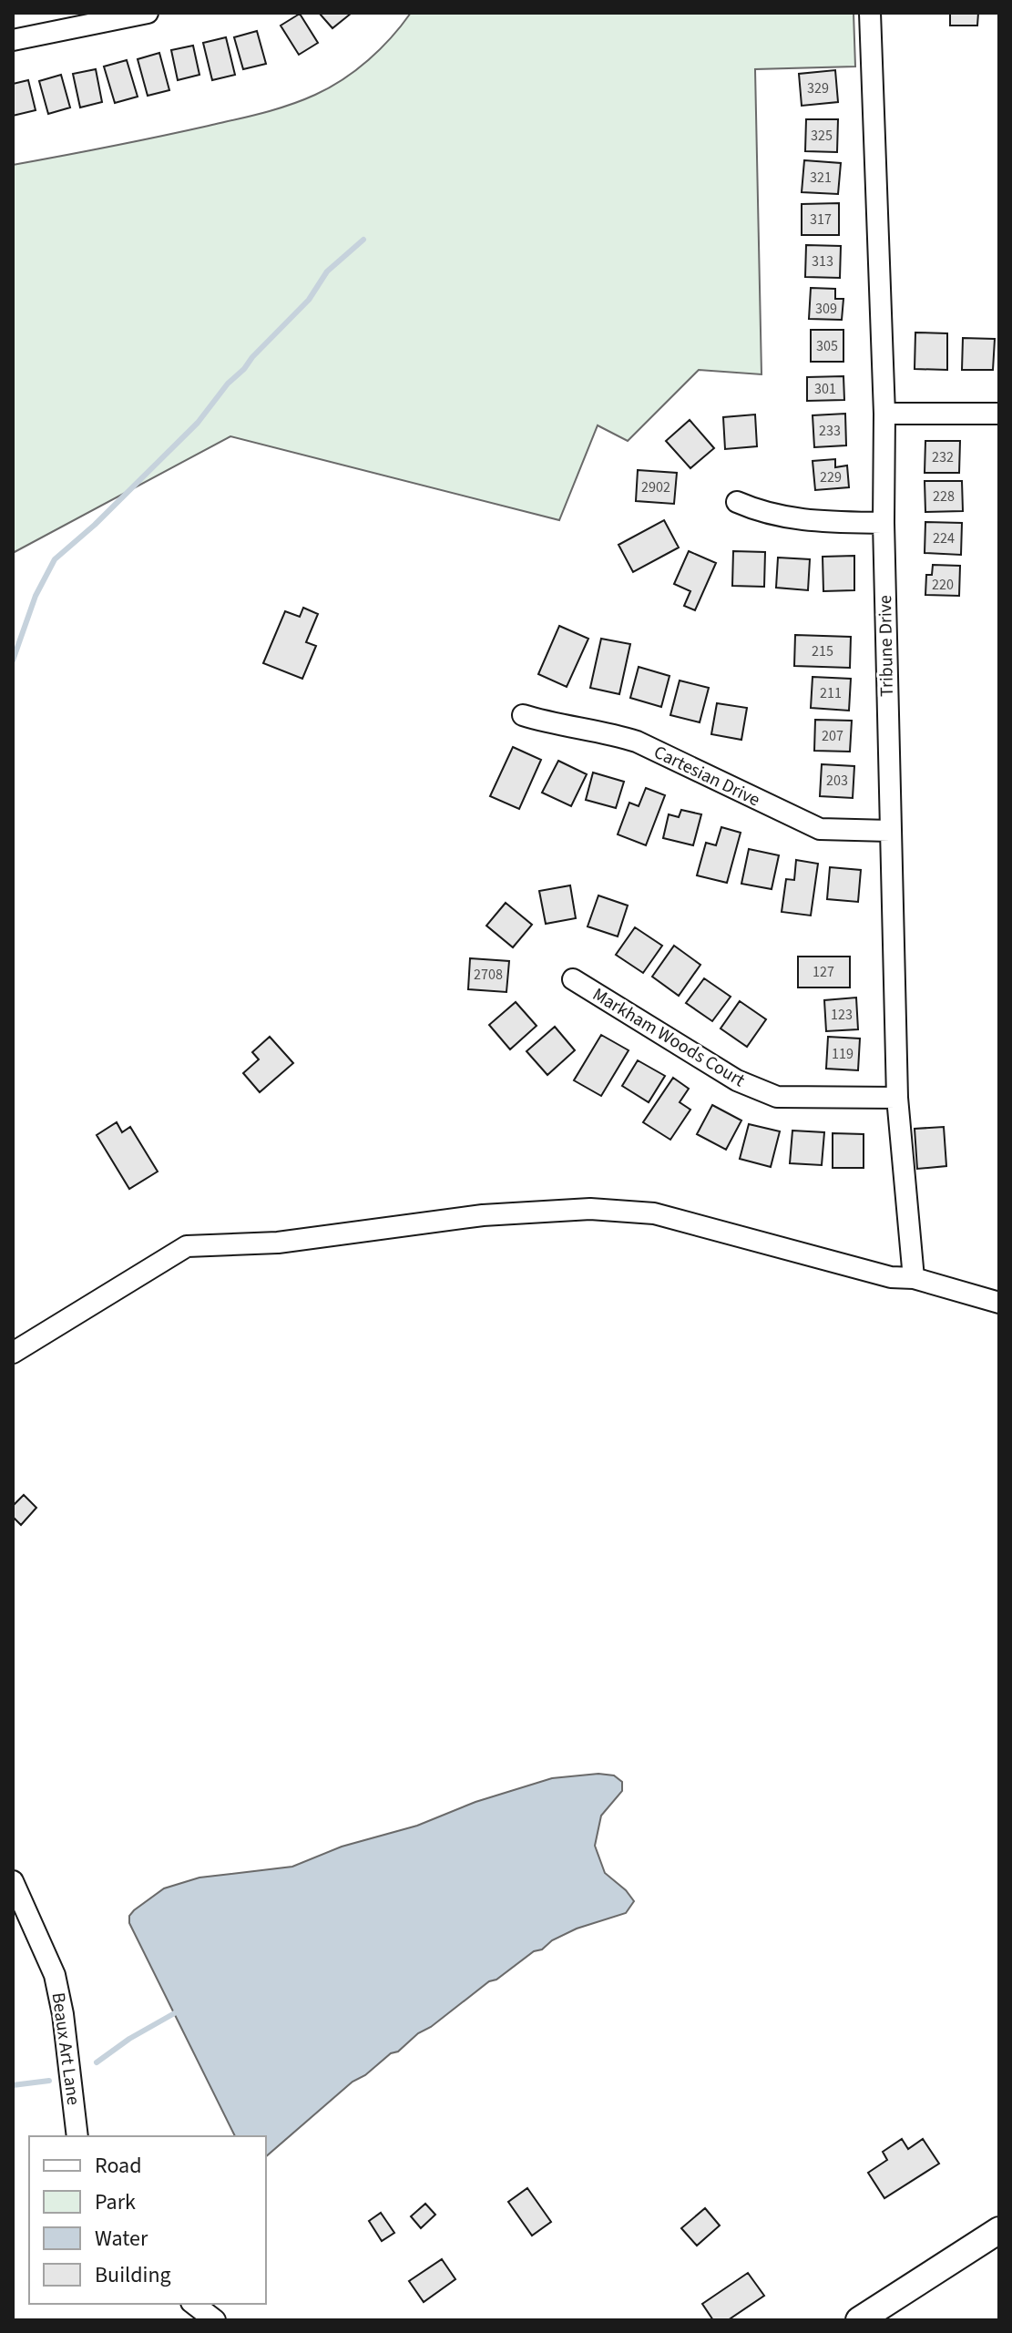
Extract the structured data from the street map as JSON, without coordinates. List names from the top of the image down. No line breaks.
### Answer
{"streets":{"street":["Tribune Drive","Cartesian Drive","Markham Woods Court","Beaux Art Lane"]},"crossings":[["Tribune Drive","Cartesian Drive"],["Tribune Drive","Markham Woods Court"]],"house_numbers":["329","325","321","317","313","309","305","301","233","232","229","2902","228","224","220","215","211","207","203","127","2708","123","119"],"legend":["Road","Park","Water","Building"]}
